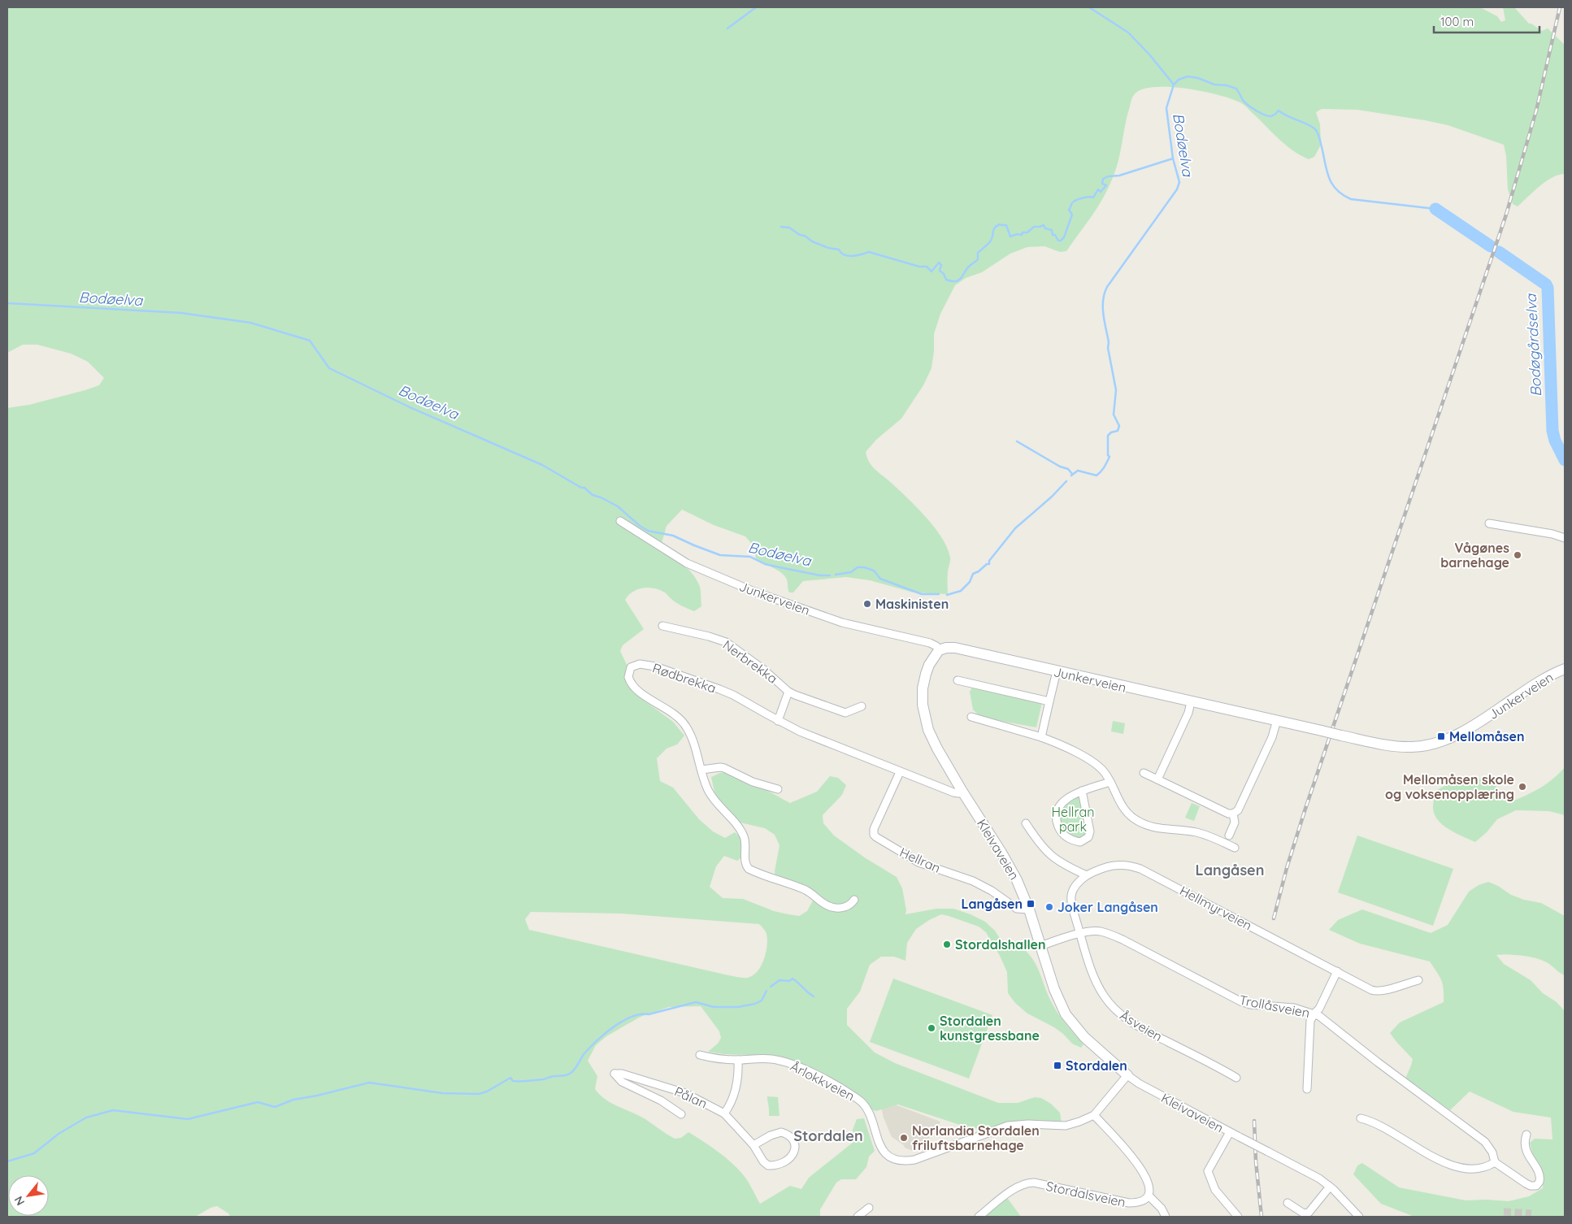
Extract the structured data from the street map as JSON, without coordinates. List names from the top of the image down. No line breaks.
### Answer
{"streets":{"street":["Junkerveien","Nerbrekka","Rødbrekka","Kleivaveien","Hellran","Hellmyrveien","Trollåsveien","Åsveien","Årlokkveien","Pålan","Stordalsveien"]},"crossings":[["Junkerveien","Kleivaveien"],["Nerbrekka","Rødbrekka"],["Rødbrekka","Kleivaveien"],["Rødbrekka","Hellran"],["Kleivaveien","Hellran"],["Kleivaveien","Trollåsveien"],["Kleivaveien","Årlokkveien"],["Hellmyrveien","Åsveien"],["Trollåsveien","Åsveien"]],"districts":["Langåsen","Stordalen"],"water":["Bodøelva","Bodøgårdselva"],"parks":["Hellran park"],"places":{"other":["Vågønes barnehage","Maskinisten","Mellomåsen skole og voksenopplæring","Joker Langåsen","Stordalshallen","Stordalen kunstgressbane","Norlandia Stordalen friluftsbarnehage"],"transit":["Mellomåsen","Langåsen","Stordalen"]},"scale_bar":"100 m","north":"bottom left"}
